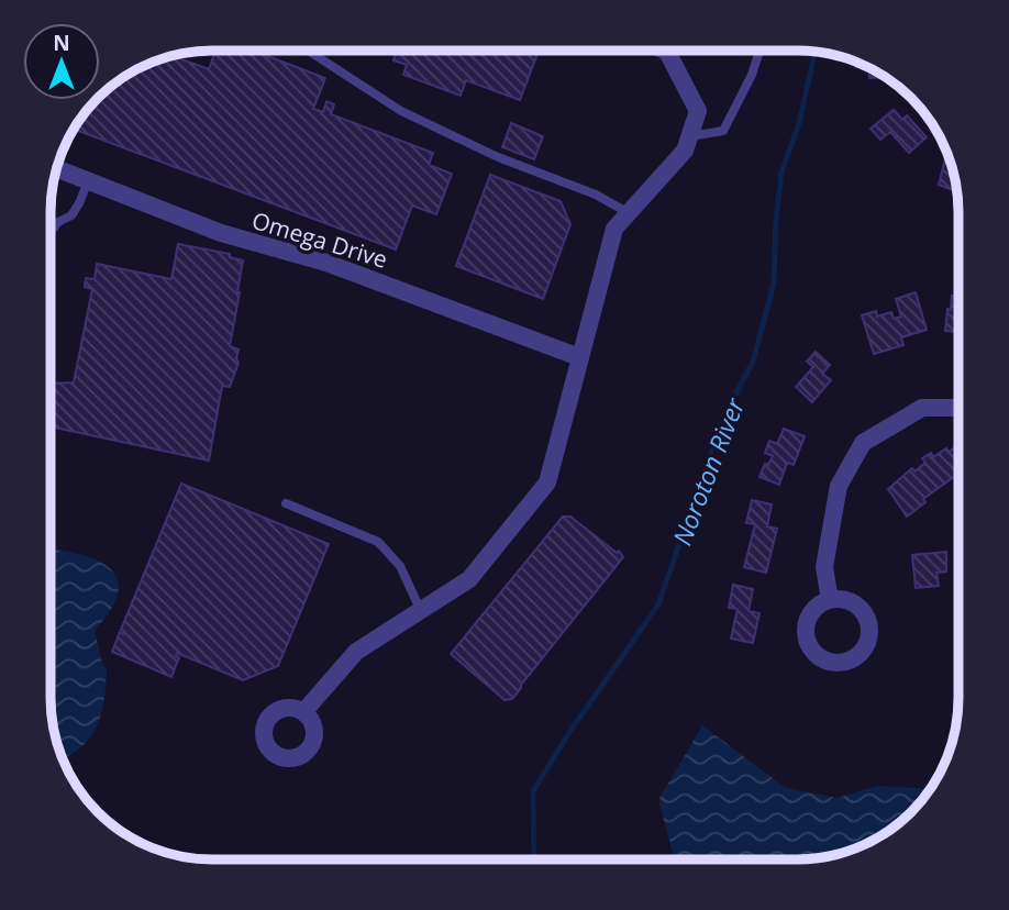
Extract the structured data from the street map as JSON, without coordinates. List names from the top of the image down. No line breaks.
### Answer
{"streets":{"street":["Omega Drive"]},"water":["Noroton River"],"north":"top"}
